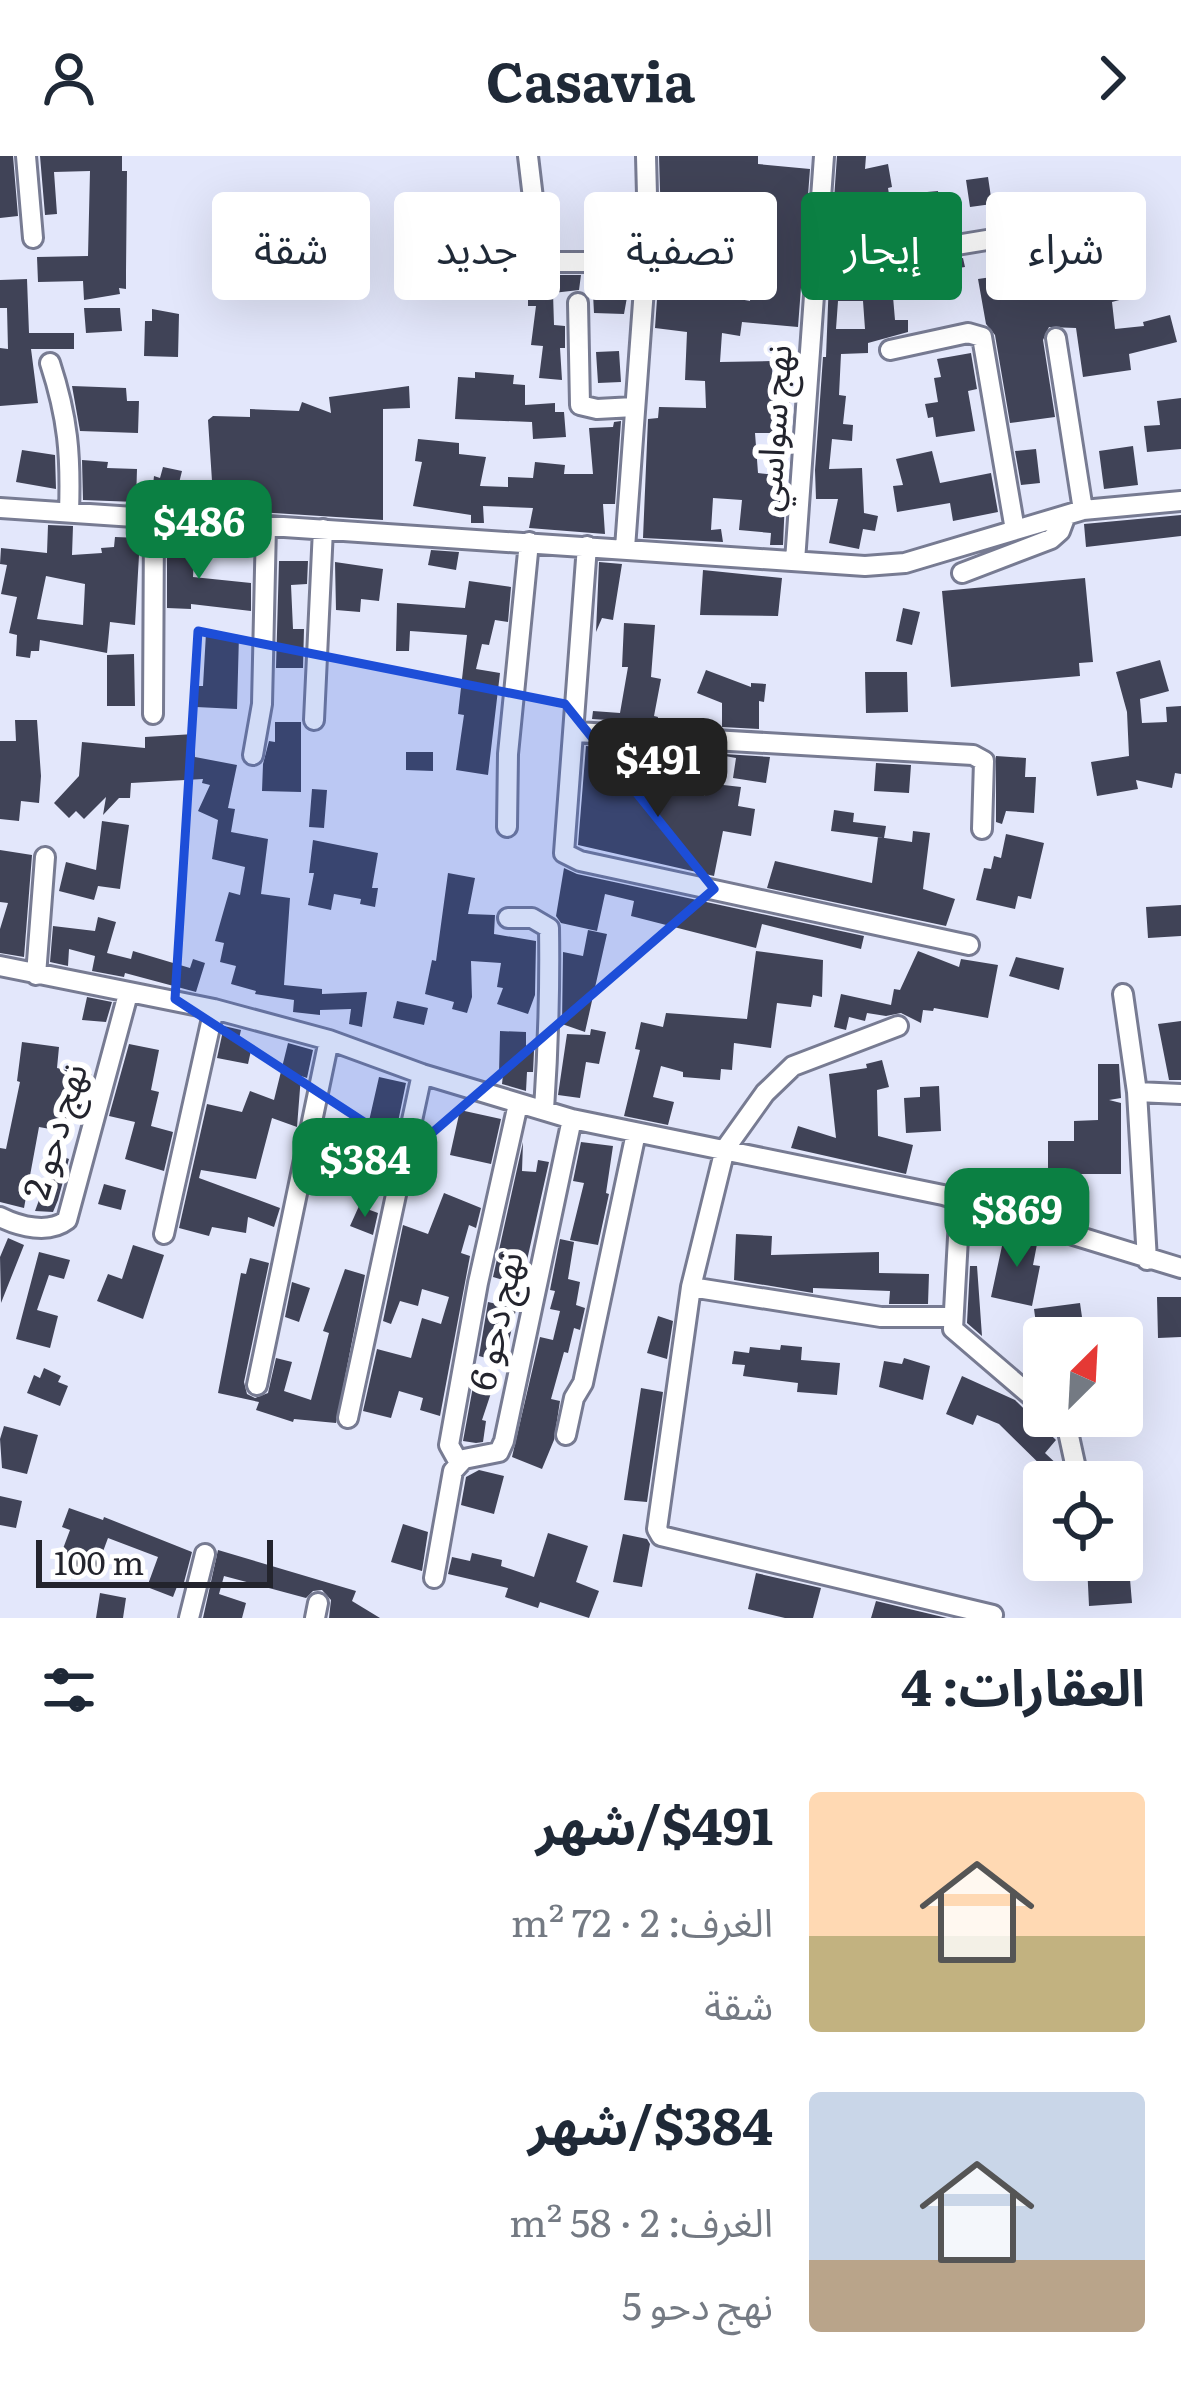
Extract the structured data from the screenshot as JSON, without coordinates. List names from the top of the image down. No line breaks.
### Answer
{"streets":{"street":["نهج سواسي","نهج دحو 2","نهج دحو 6"]},"scale_bar":"100 m","north":"top right","page":{"header":"Casavia","chip":["شراء","إيجار","تصفية","جديد","شقة"],"price":["$486","$491","$384","$869"],"scale":"100 m","heading":"العقارات: 4","list":[{"name":"$491/شهر","note":"الغرف: 2 · 72 m² · شقة"},{"name":"$384/شهر","note":"الغرف: 2 · 58 m² · نهج دحو 5"}]}}
